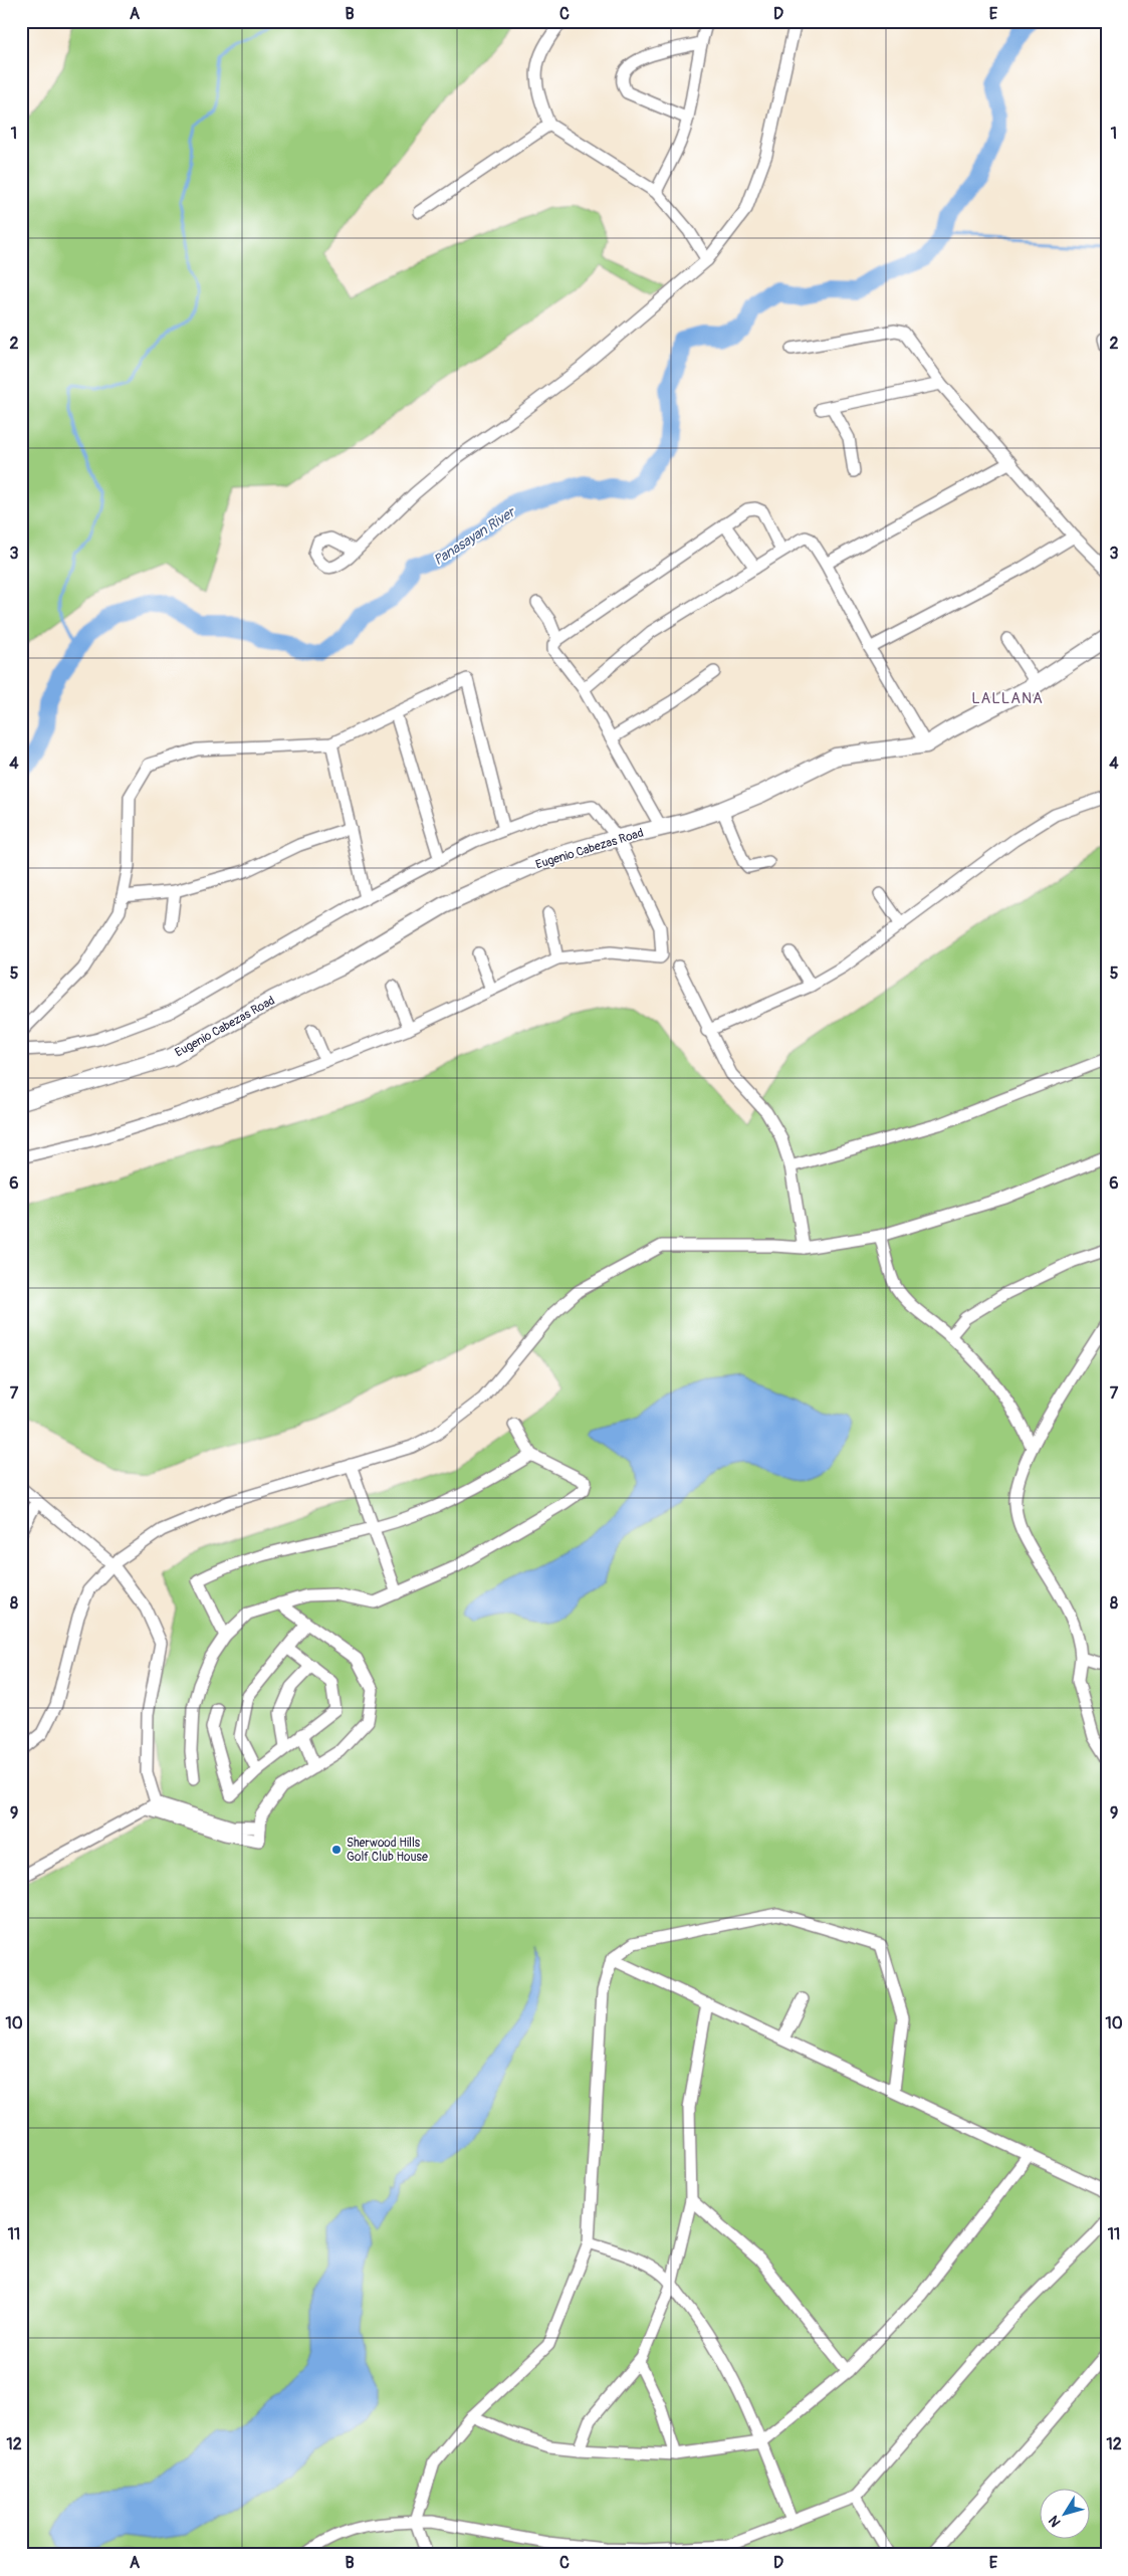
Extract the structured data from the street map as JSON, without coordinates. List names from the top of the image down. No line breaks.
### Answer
{"streets":{"street":["Eugenio Cabezas Road"]},"districts":["LALLANA"],"water":["Panasayan River"],"places":["Sherwood Hills Golf Club House"],"north":"bottom left","grid":{"columns":["A","B","C","D","E"],"rows":["1","2","3","4","5","6","7","8","9","10","11","12"]}}
